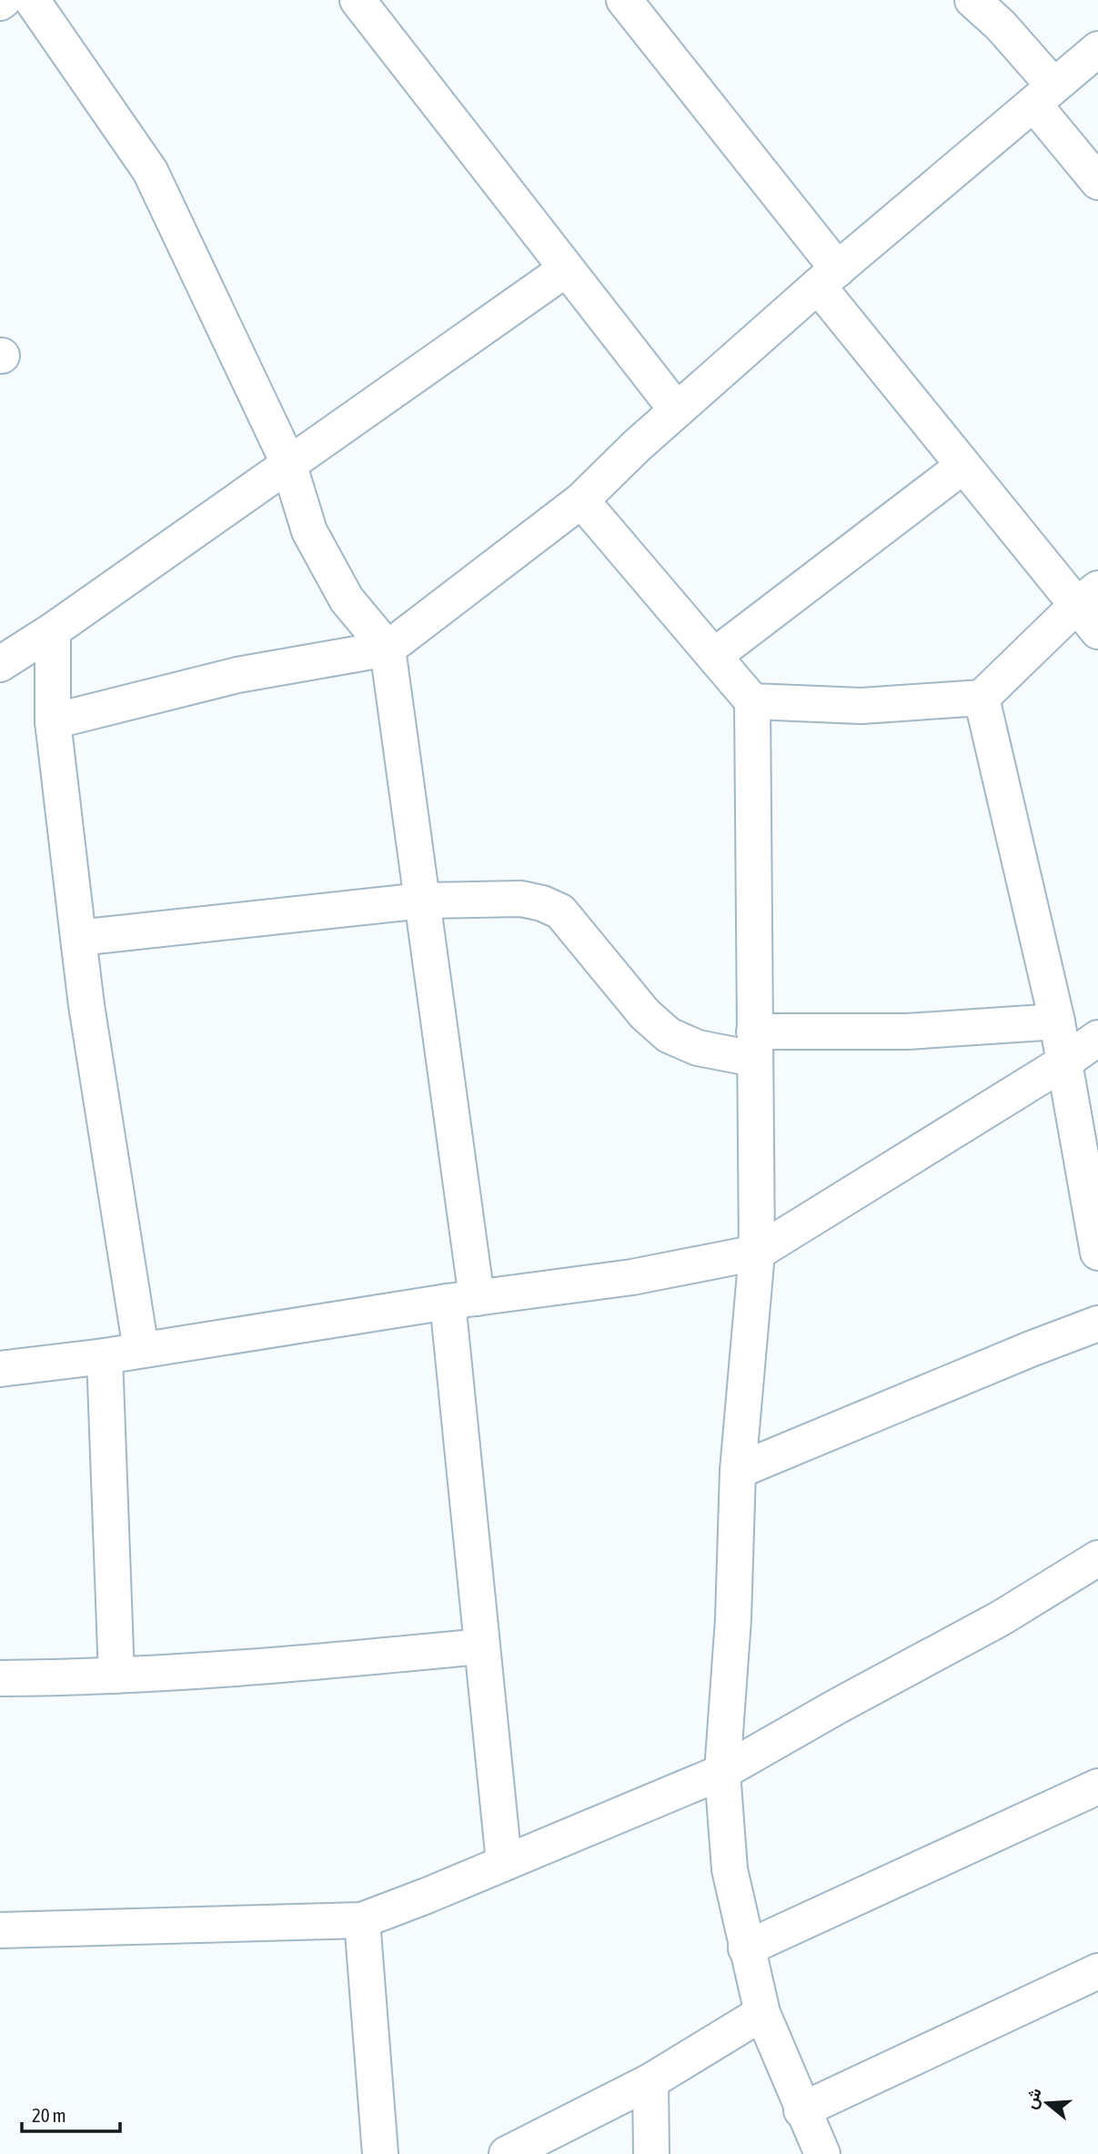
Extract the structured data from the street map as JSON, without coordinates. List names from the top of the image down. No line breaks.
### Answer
{"scale_bar":"20 m","north":"left"}
